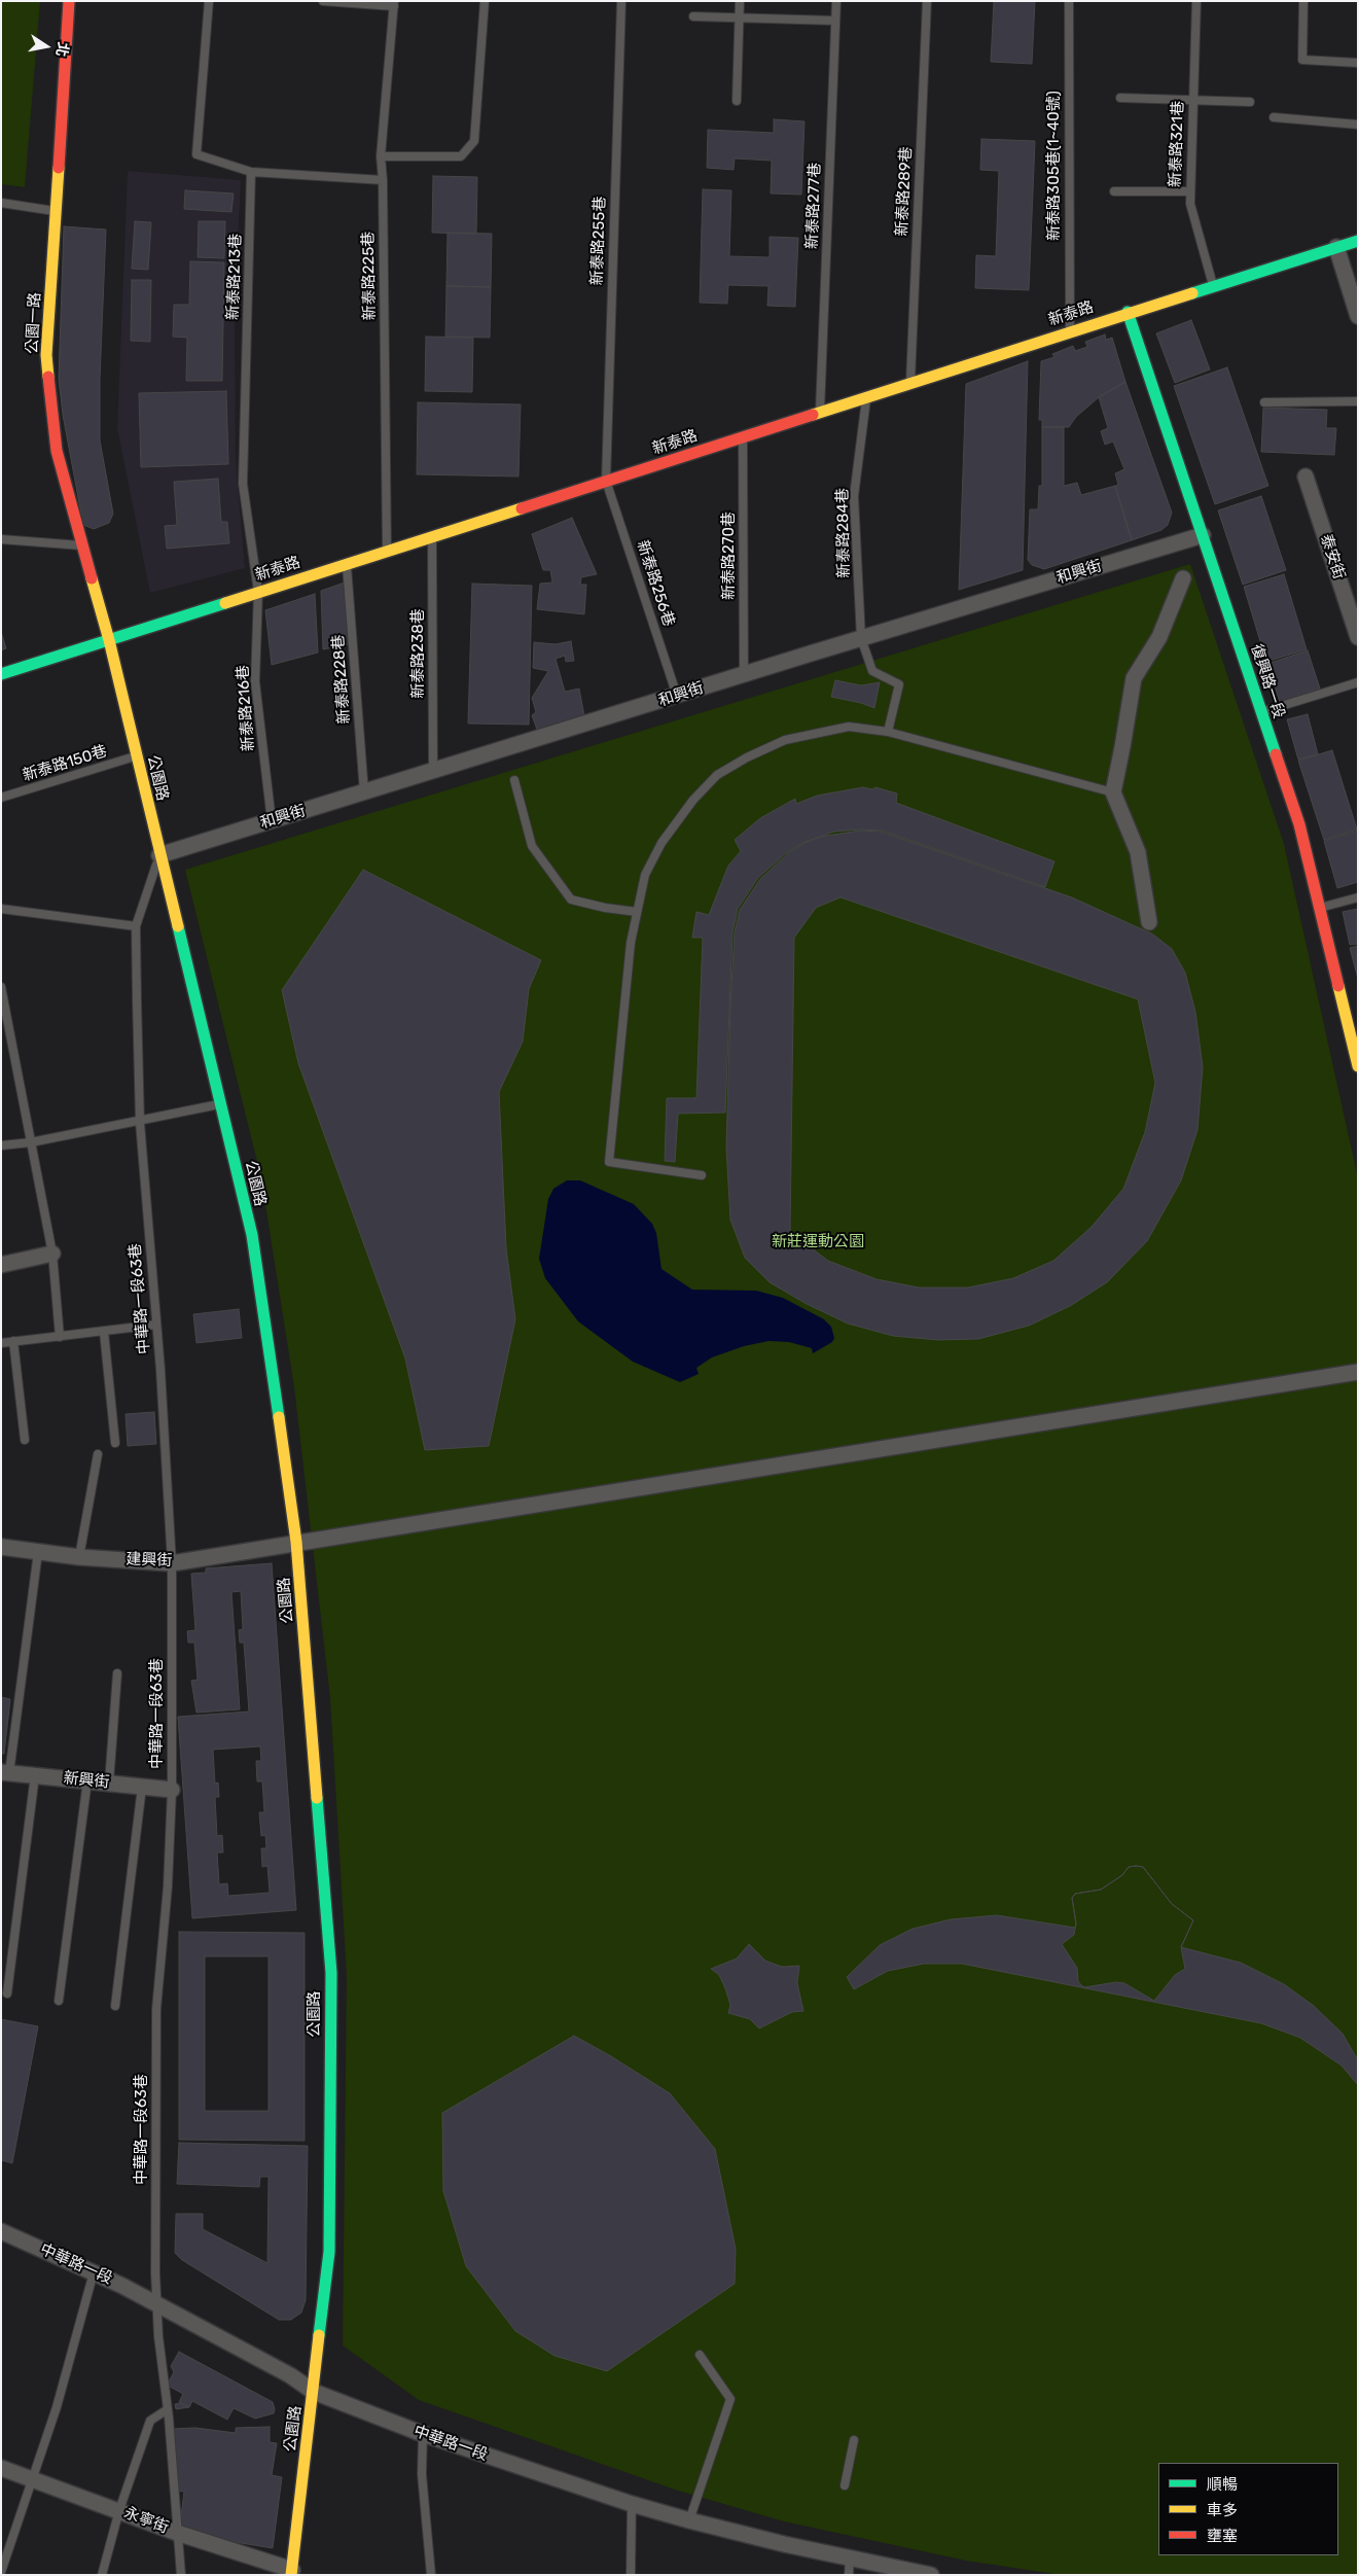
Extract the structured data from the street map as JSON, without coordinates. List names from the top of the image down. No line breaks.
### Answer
{"streets":{"street":["新泰路","公園一路","泰安街","和興街","復興路一段","公園路","建興街","新興街","中華路一段","永寧街"],"lane":["新泰路321巷","新泰路305巷(1~40號)","新泰路289巷","新泰路277巷","新泰路255巷","新泰路225巷","新泰路213巷","新泰路284巷","新泰路270巷","新泰路256巷","新泰路238巷","新泰路228巷","新泰路216巷","新泰路150巷","中華路一段63巷"]},"crossings":[["新泰路321巷","新泰路"],["新泰路305巷(1~40號)","新泰路"],["新泰路289巷","新泰路"],["新泰路277巷","新泰路"],["新泰路255巷","新泰路"],["新泰路255巷","新泰路256巷"],["新泰路225巷","新泰路"],["新泰路213巷","新泰路"],["新泰路213巷","新泰路216巷"],["新泰路","公園一路"],["新泰路","新泰路284巷"],["新泰路","新泰路270巷"],["新泰路","新泰路256巷"],["新泰路","新泰路238巷"],["新泰路","新泰路228巷"],["新泰路","復興路一段"],["新泰路","新泰路216巷"],["新泰路","公園路"],["公園一路","公園路"],["新泰路284巷","和興街"],["新泰路270巷","和興街"],["和興街","新泰路256巷"],["和興街","新泰路238巷"],["和興街","新泰路228巷"],["和興街","復興路一段"],["和興街","新泰路216巷"],["和興街","公園路"],["和興街","中華路一段63巷"],["新泰路150巷","公園路"],["公園路","中華路一段63巷"],["公園路","建興街"],["公園路","中華路一段"],["公園路","永寧街"],["中華路一段63巷","建興街"],["中華路一段63巷","新興街"],["中華路一段63巷","中華路一段"],["中華路一段63巷","永寧街"]],"parks":["新莊運動公園"],"legend":["順暢","車多","壅塞"],"north":"right"}
